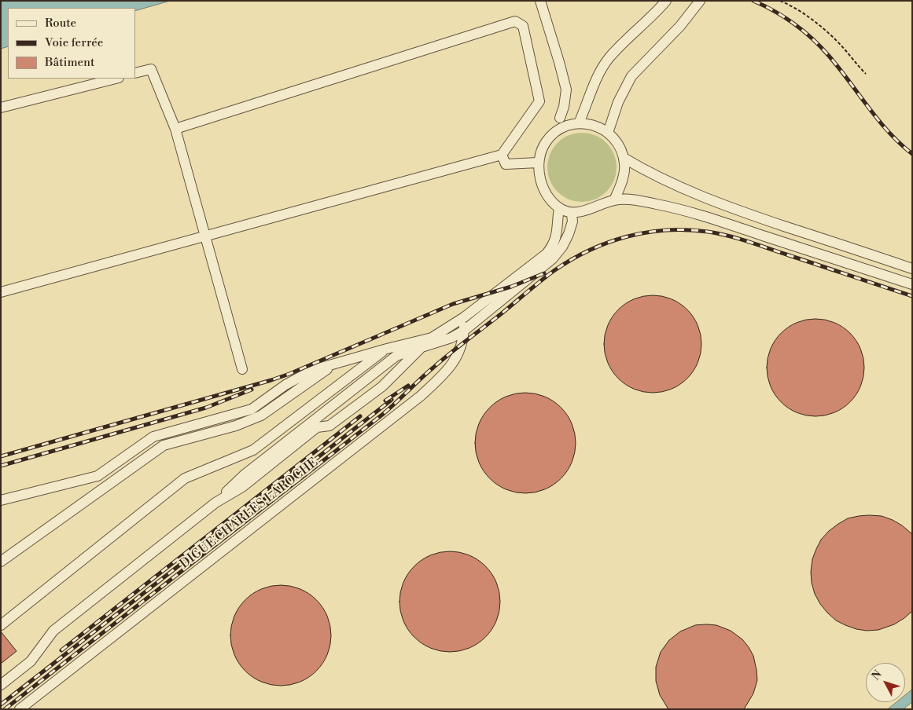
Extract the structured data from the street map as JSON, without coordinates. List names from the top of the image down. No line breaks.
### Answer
{"streets":{"street":["DIGUE CHARLES LAROCHE"]},"legend":["Route","Voie ferrée","Bâtiment"],"north":"top left"}
